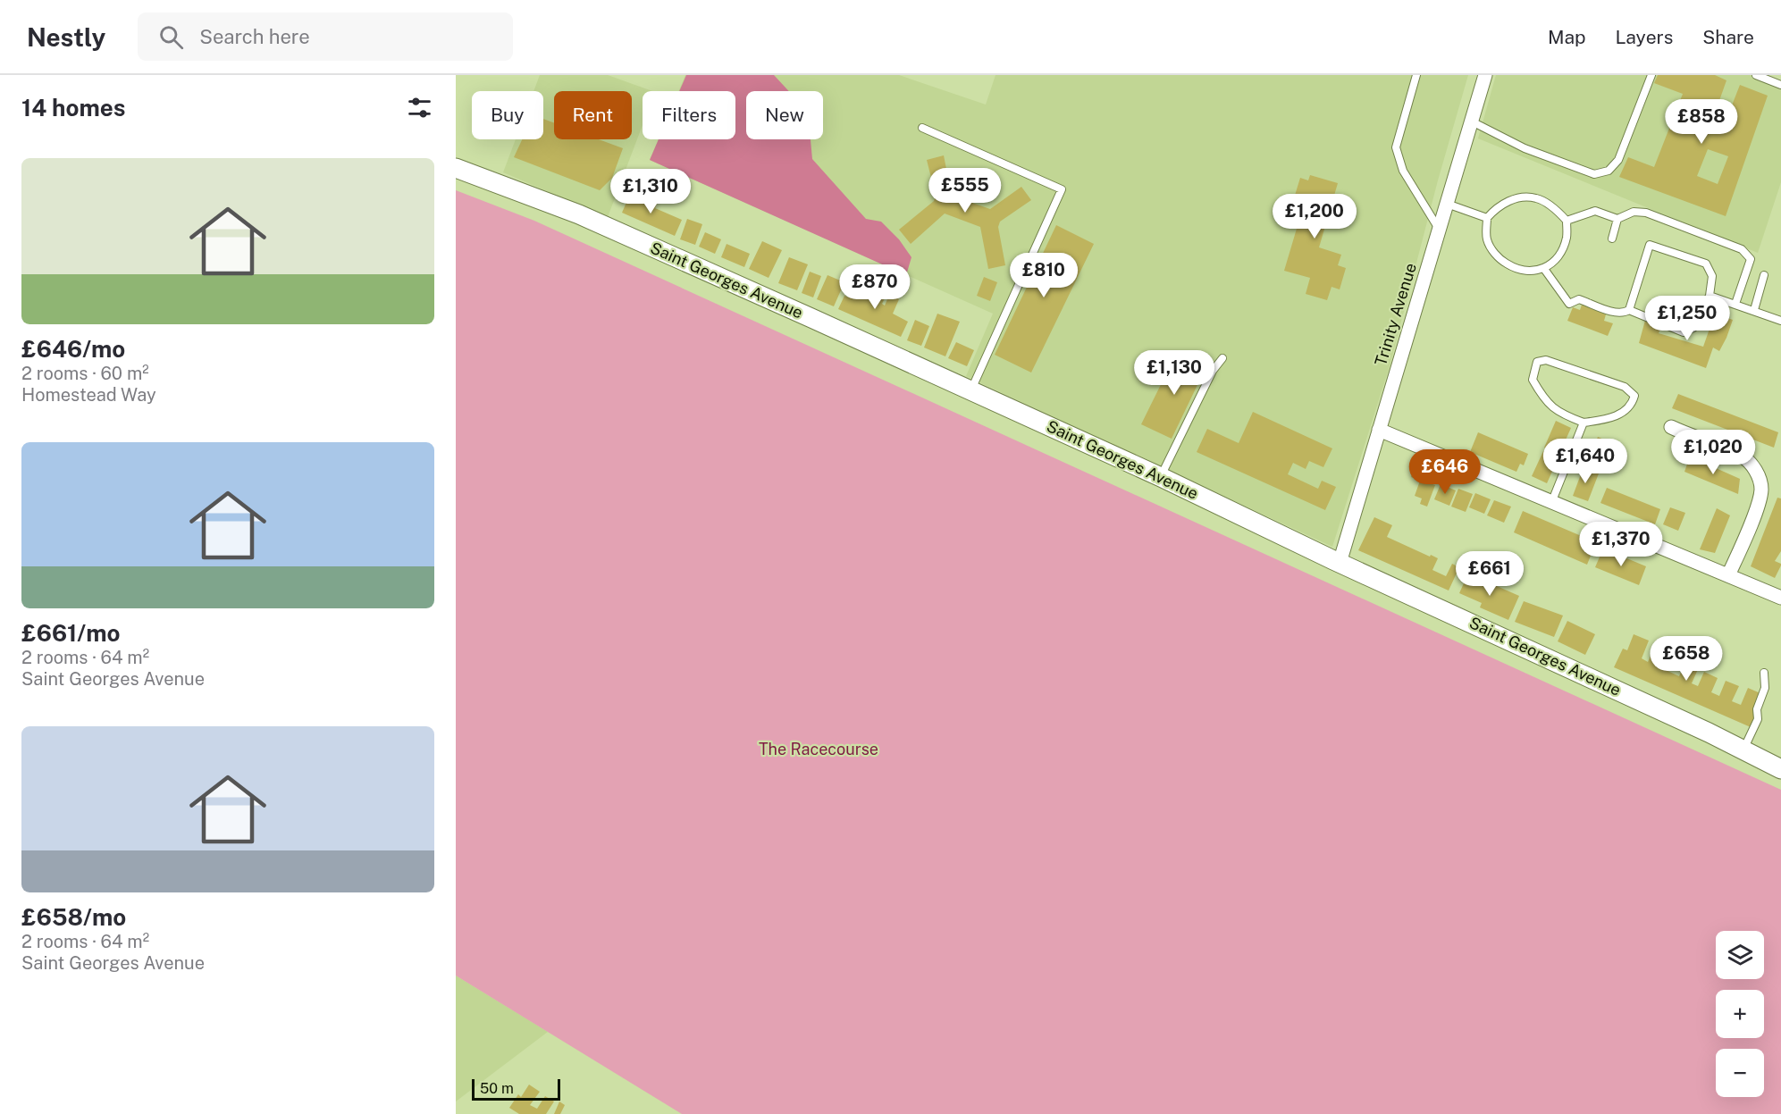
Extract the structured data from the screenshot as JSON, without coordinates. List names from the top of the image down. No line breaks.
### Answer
{"streets":{"street":["Saint Georges Avenue","Trinity Avenue"]},"crossings":[["Saint Georges Avenue","Trinity Avenue"]],"parks":["The Racecourse"],"scale_bar":"50 m","page":{"header":"Nestly","search":"Search here","nav":["Map","Layers","Share"],"heading":"14 homes","chip":["Buy","Rent","Filters","New"],"price":["£858","£555","£1,310","£1,200","£810","£870","£1,250","£1,130","£1,020","£1,640","£646","£1,370","£661","£658"],"list":[{"name":"£646/mo","note":"2 rooms · 60 m² · Homestead Way"},{"name":"£661/mo","note":"2 rooms · 64 m² · Saint Georges Avenue"},{"name":"£658/mo","note":"2 rooms · 64 m² · Saint Georges Avenue"}],"map_buttons":["+","−"],"scale":"50 m"}}
